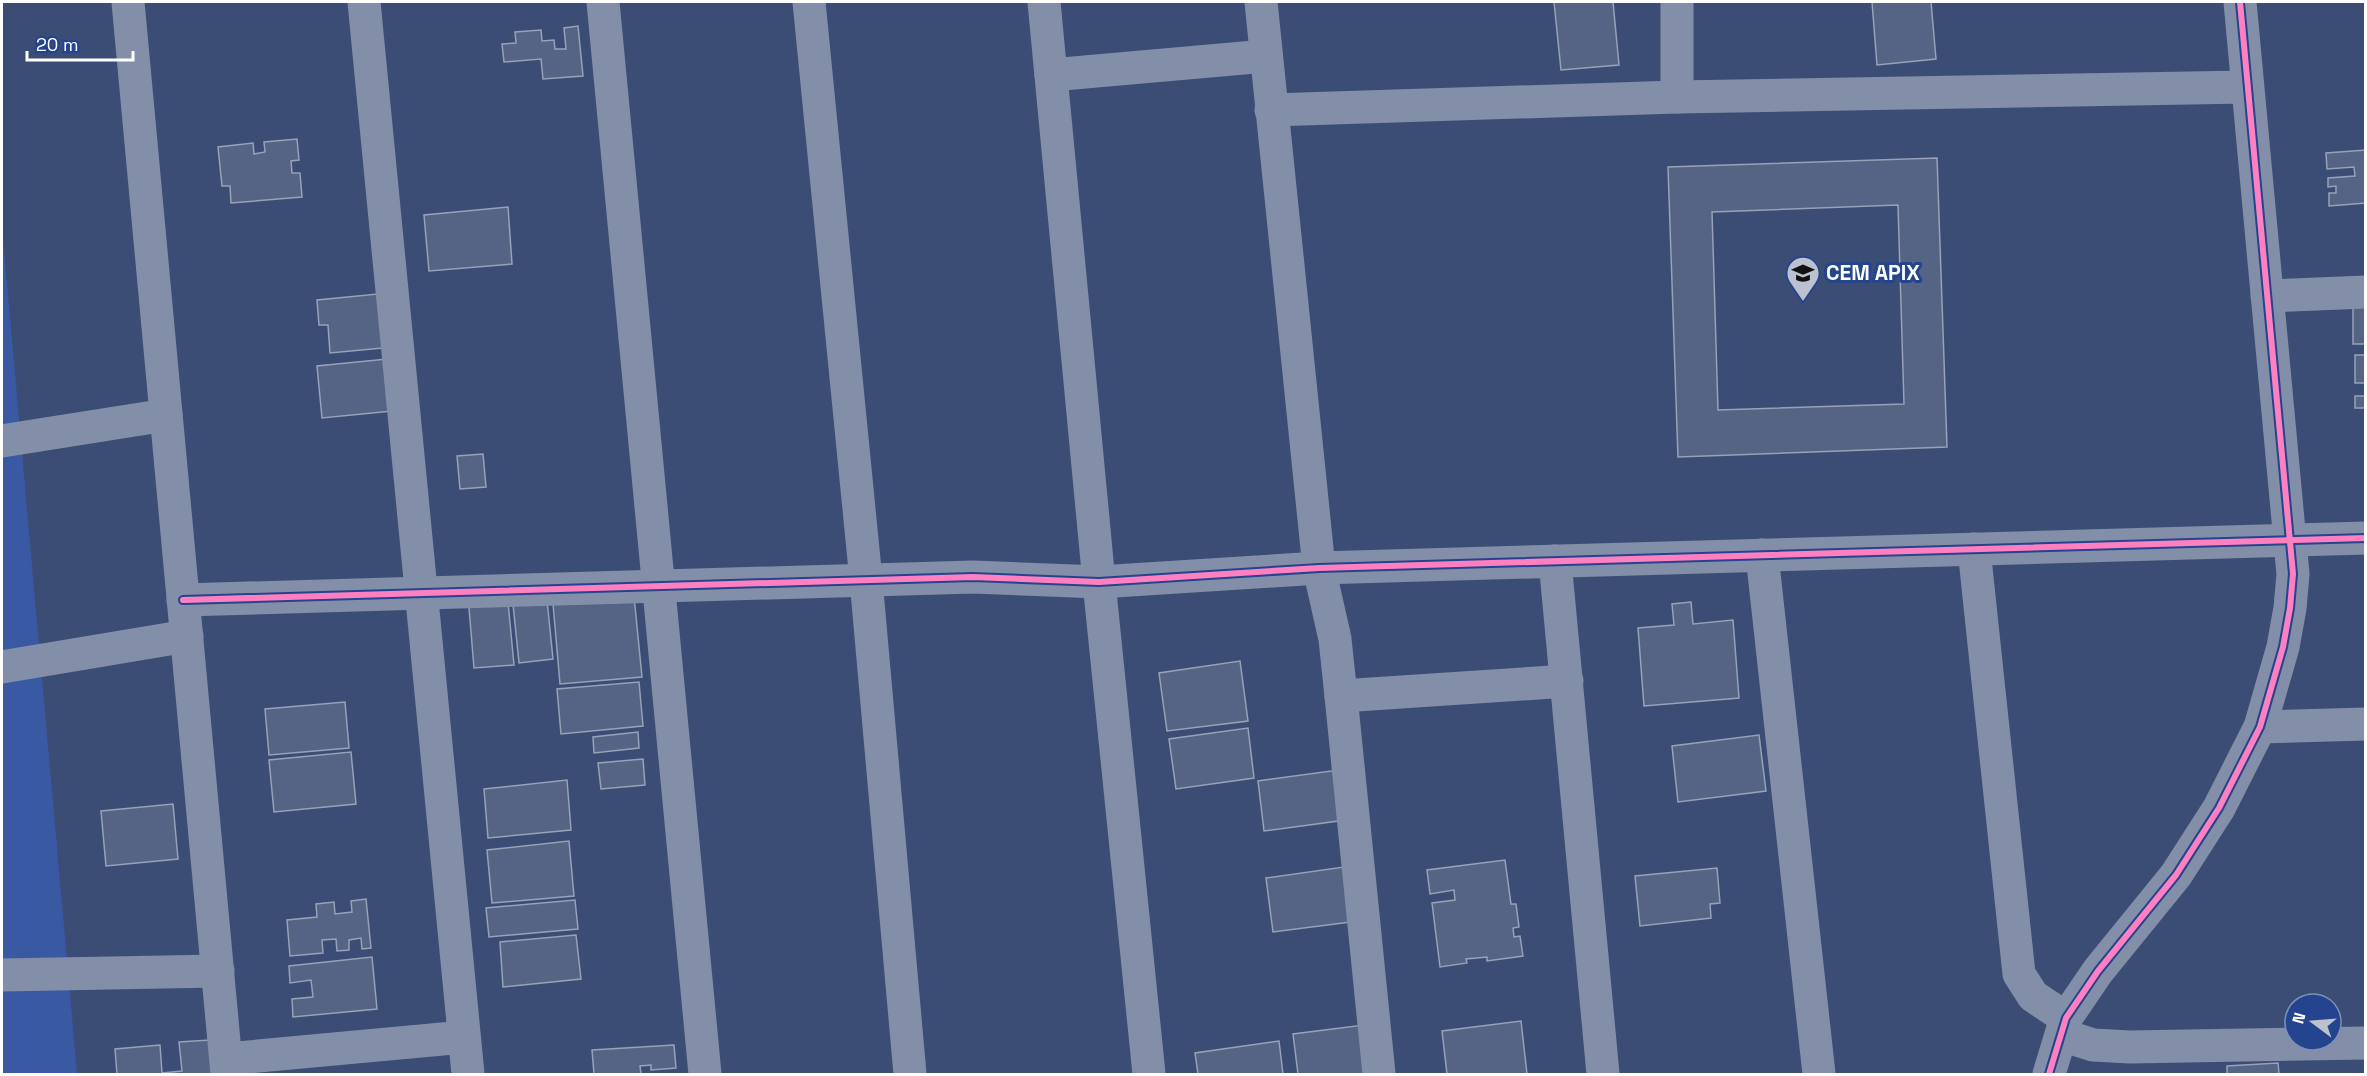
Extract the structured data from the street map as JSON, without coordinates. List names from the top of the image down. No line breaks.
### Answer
{"places":{"school or university":["CEM APIX"]},"scale_bar":"20 m","north":"left"}
